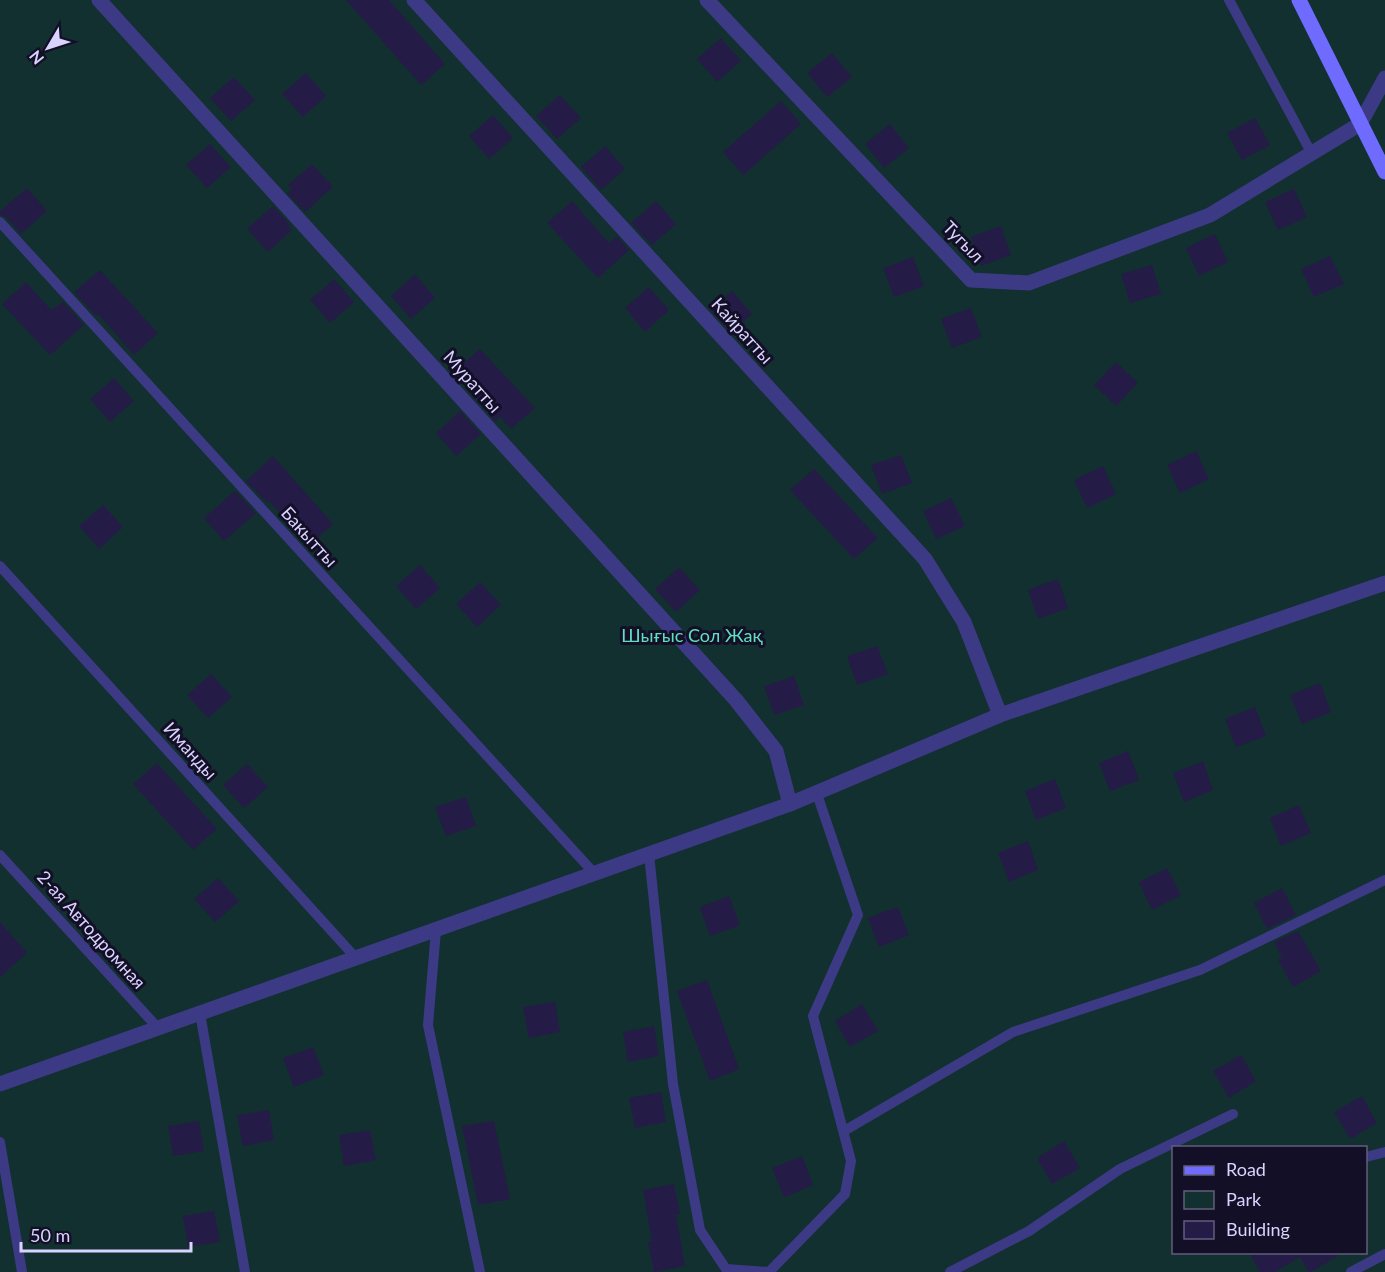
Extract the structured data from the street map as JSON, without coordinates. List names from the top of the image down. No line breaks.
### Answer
{"streets":{"street":["Тугыл","Кайратты","Муратты"],"lane":["Бакытты","Иманды","2-ая Автодромная"]},"parks":["Шығыс Сол Жақ"],"legend":["Road","Park","Building"],"scale_bar":"50 m","north":"bottom left"}
